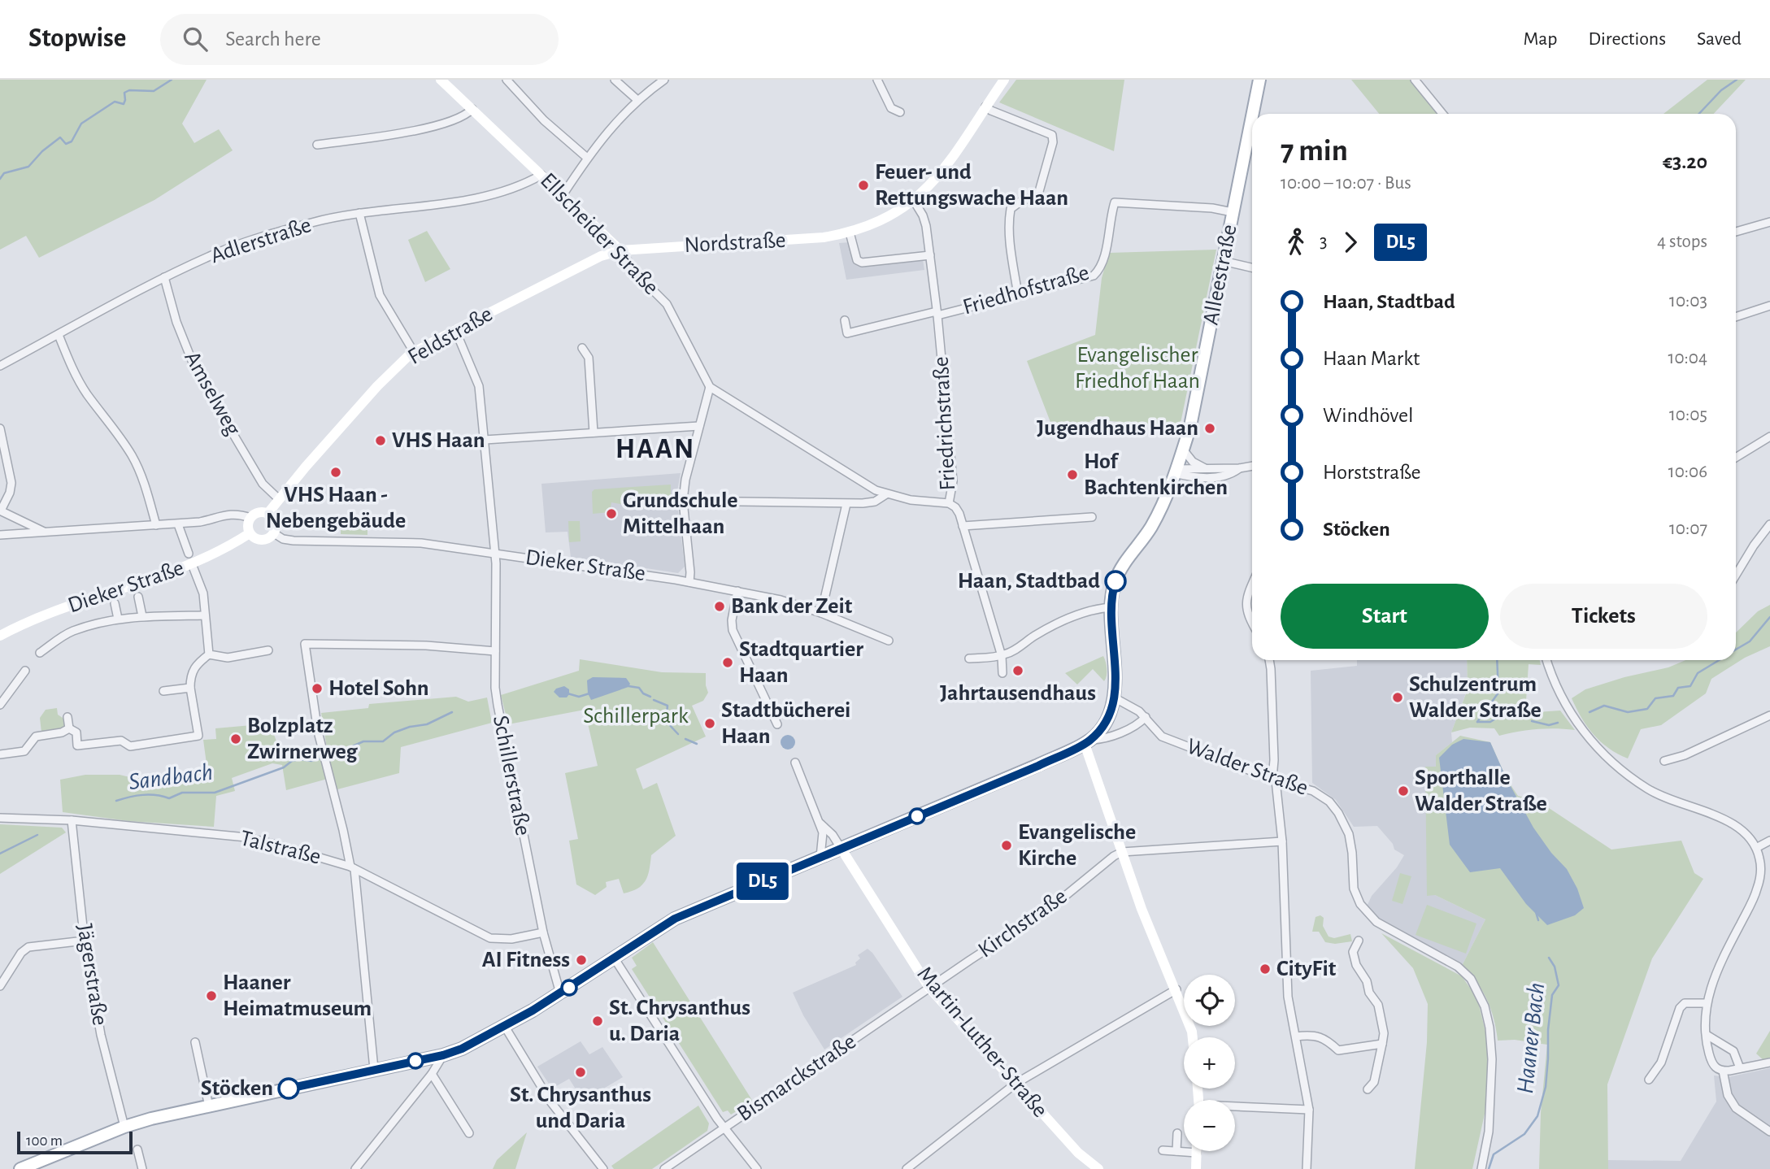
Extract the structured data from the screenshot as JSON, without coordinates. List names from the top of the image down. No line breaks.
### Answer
{"streets":{"main road":["Alleestraße"],"street":["Ellscheider Straße","Adlerstraße","Nordstraße","Friedhofstraße","Feldstraße","Amselweg","Friedrichstraße","Dieker Straße","Walder Straße","Schillerstraße","Talstraße","Kirchstraße","Jägerstraße","Martin-Luther-Straße","Bismarckstraße"]},"crossings":[["Ellscheider Straße","Adlerstraße"],["Ellscheider Straße","Nordstraße"],["Ellscheider Straße","Feldstraße"],["Adlerstraße","Amselweg"],["Nordstraße","Feldstraße"],["Nordstraße","Friedrichstraße"],["Alleestraße","Friedhofstraße"],["Alleestraße","Walder Straße"],["Friedhofstraße","Friedrichstraße"],["Feldstraße","Amselweg"],["Feldstraße","Dieker Straße"],["Feldstraße","Schillerstraße"],["Dieker Straße","Schillerstraße"],["Schillerstraße","Talstraße"],["Talstraße","Jägerstraße"],["Kirchstraße","Martin-Luther-Straße"],["Kirchstraße","Bismarckstraße"],["Martin-Luther-Straße","Bismarckstraße"]],"districts":["HAAN"],"water":["Sandbach","Haaner Bach"],"parks":["Evangelischer Friedhof Haan","Schillerpark"],"places":["Feuer- und Rettungswache Haan","Jugendhaus Haan","VHS Haan","VHS Haan - Nebengebäude","Hof Bachtenkirchen","Grundschule Mittelhaan","Haan, Stadtbad","Bank der Zeit","Stadtquartier Haan","Jahrtausendhaus","Hotel Sohn","Schulzentrum Walder Straße","Stadtbücherei Haan","Bolzplatz Zwirnerweg","Sporthalle Walder Straße","Evangelische Kirche","AI Fitness","CityFit","Haaner Heimatmuseum","St. Chrysanthus u. Daria","St. Chrysanthus und Daria","Stöcken"],"lines":["bus line DL5"],"scale_bar":"100 m","page":{"header":"Stopwise","search":"Search here","nav":["Map","Directions","Saved"],"on_map":"DL5","heading":["7 min","10:00 – 10:07 · Bus","€3.20"],"legs":["3","DL5","4 stops"],"list":[{"name":"Haan, Stadtbad","value":"10:03"},{"name":"Haan Markt","value":"10:04"},{"name":"Windhövel","value":"10:05"},{"name":"Horststraße","value":"10:06"},{"name":"Stöcken","value":"10:07"}],"buttons":["Start","Tickets"],"map_buttons":["+","−"],"scale":"100 m"}}
